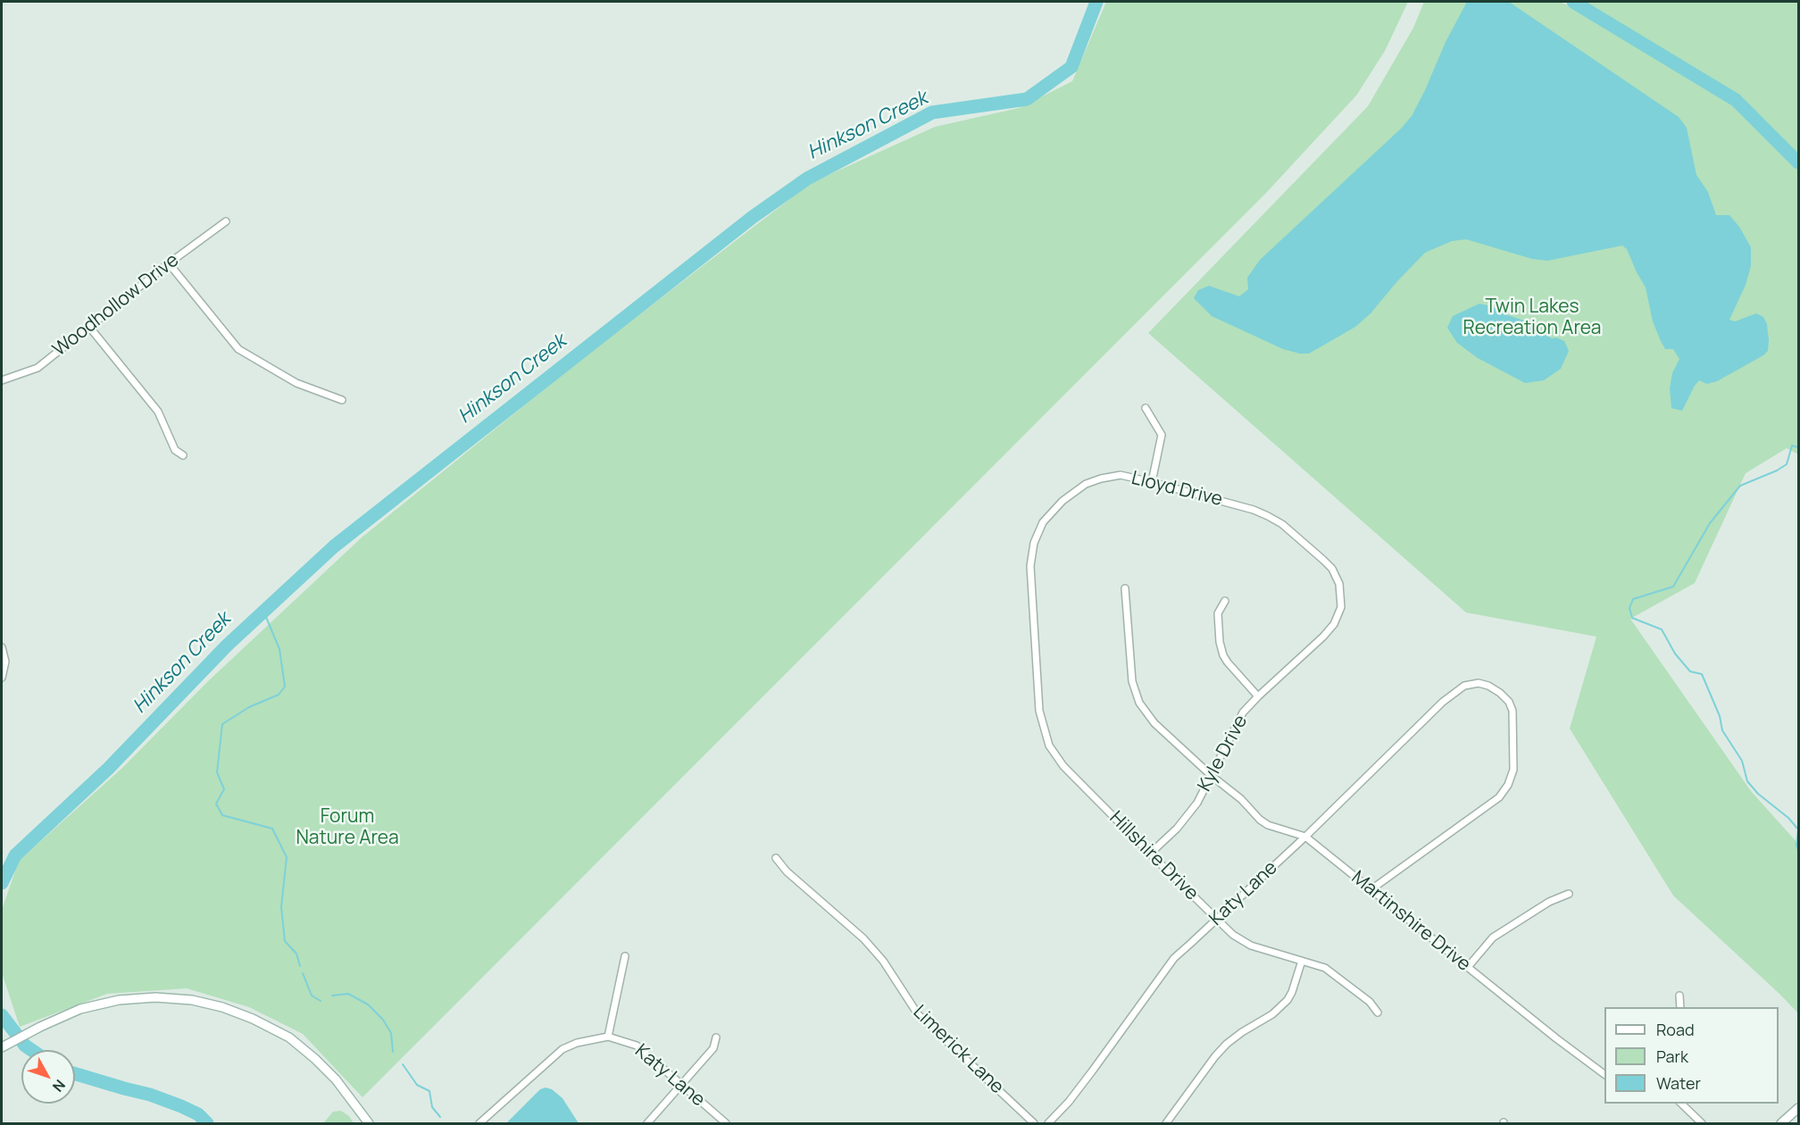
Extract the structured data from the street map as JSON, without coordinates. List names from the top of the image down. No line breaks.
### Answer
{"streets":{"street":["Woodhollow Drive","Lloyd Drive","Kyle Drive","Hillshire Drive","Katy Lane","Martinshire Drive","Limerick Lane"]},"crossings":[["Lloyd Drive","Kyle Drive"],["Lloyd Drive","Hillshire Drive"],["Kyle Drive","Hillshire Drive"],["Kyle Drive","Martinshire Drive"],["Hillshire Drive","Katy Lane"],["Katy Lane","Martinshire Drive"]],"water":["Hinkson Creek"],"parks":["Twin Lakes Recreation Area","Forum Nature Area"],"legend":["Road","Park","Water"],"north":"bottom right"}
